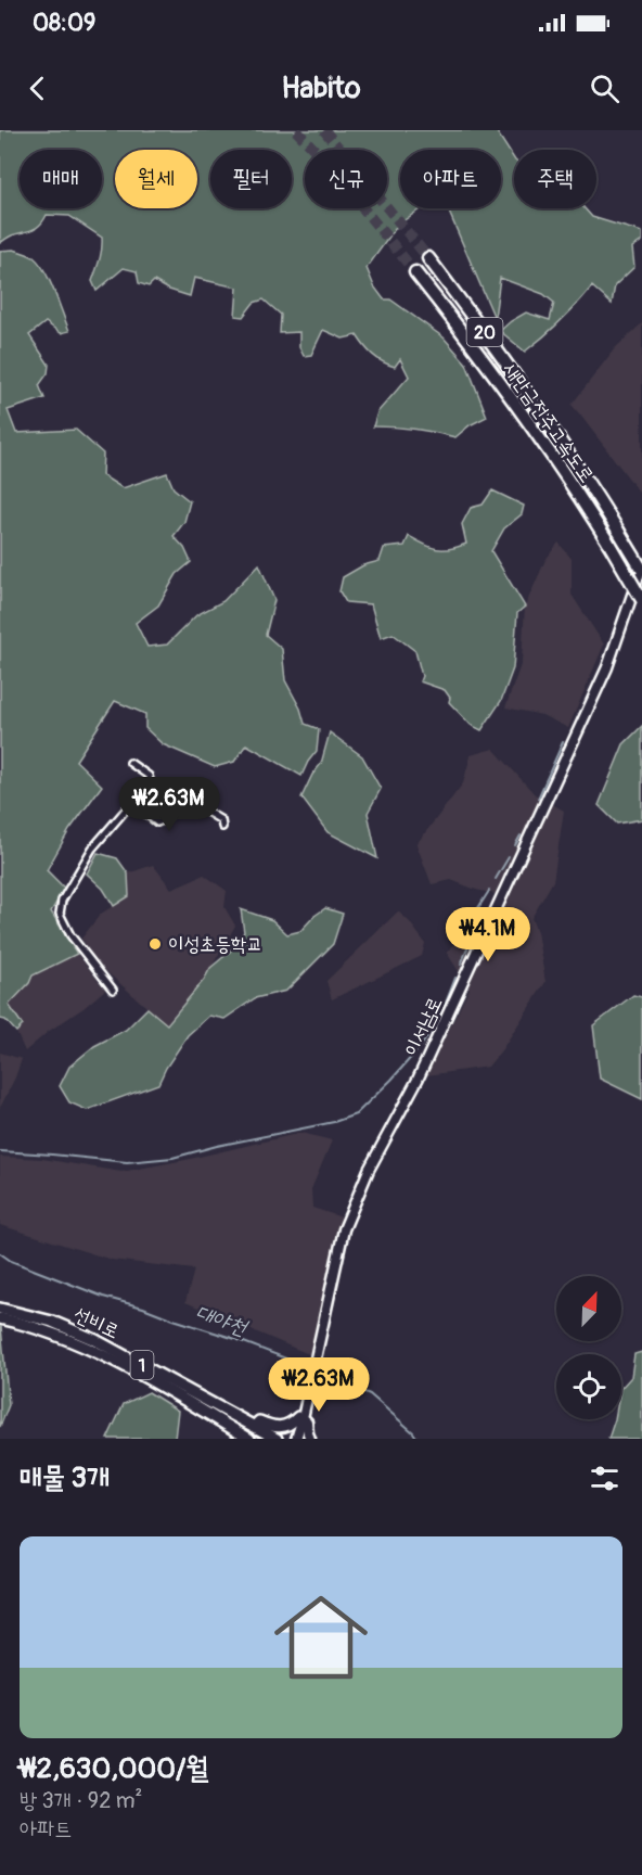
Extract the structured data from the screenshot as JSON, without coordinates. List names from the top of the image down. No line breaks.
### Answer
{"streets":{"highway":["20","새만금전주고속도로"],"main road":["이서남로","선비로","1"]},"crossings":[["새만금전주고속도로","이서남로"]],"water":["대야천"],"places":["이성초등학교"],"north":"top right","page":{"status":"08:09","header":"Habito","chip":["매매","월세","필터","신규","아파트","주택"],"price":["₩2.63M","₩4.1M","₩2.63M"],"heading":"매물 3개","list":[{"name":"₩2,630,000/월","note":"방 3개 · 92 m² · 아파트"}]}}
